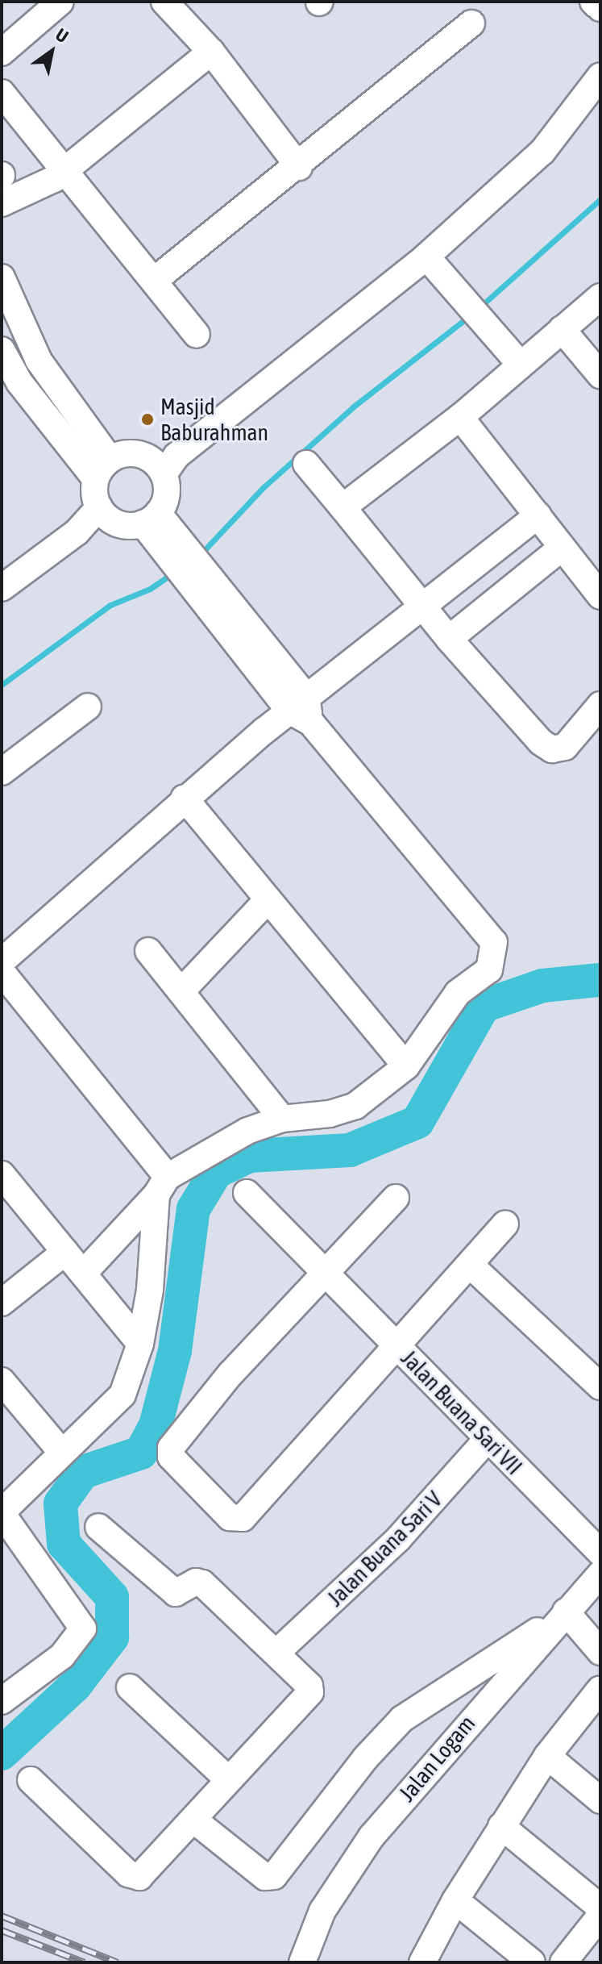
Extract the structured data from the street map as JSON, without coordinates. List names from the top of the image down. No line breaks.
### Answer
{"streets":{"street":["Jalan Buana Sari VII","Jalan Buana Sari V","Jalan Logam"]},"crossings":[["Jalan Buana Sari VII","Jalan Buana Sari V"]],"places":["Masjid Baburahman"],"north":"top right"}
